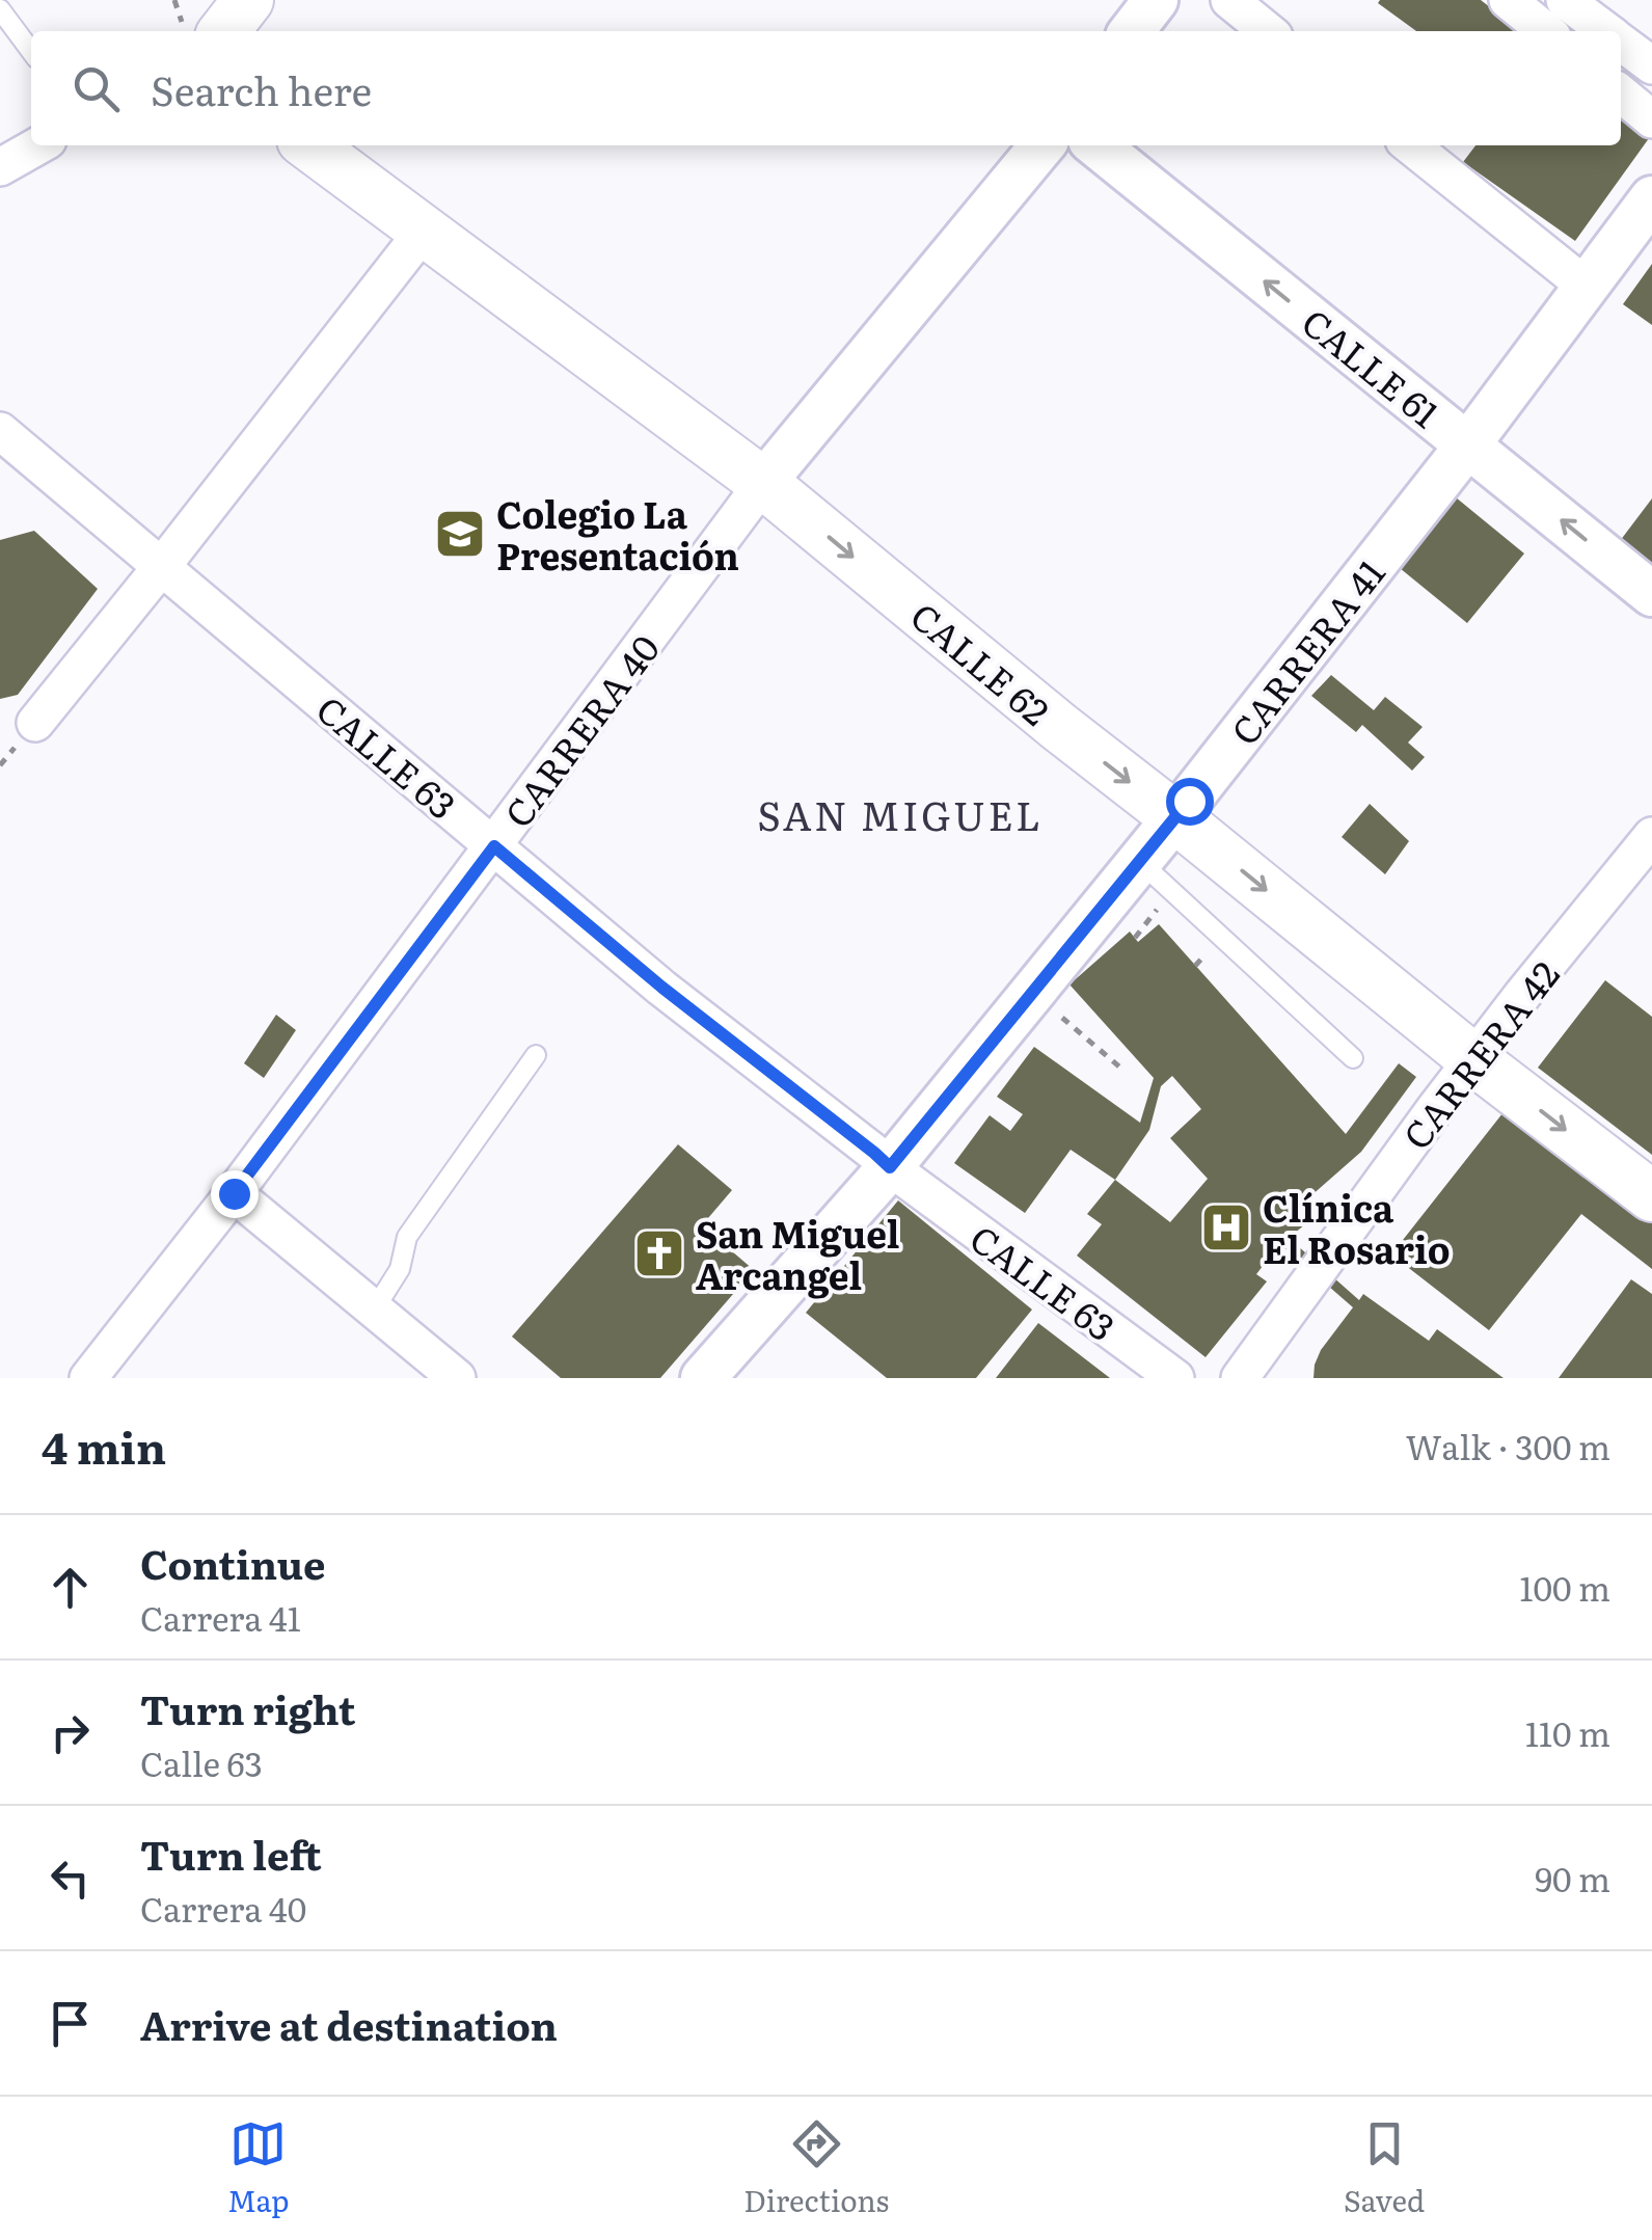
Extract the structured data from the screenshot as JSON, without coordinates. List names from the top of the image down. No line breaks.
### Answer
{"streets":{"main road":["CALLE 62"],"street":["CALLE 61","CARRERA 41","CARRERA 40","CALLE 63","CARRERA 42"]},"crossings":[["CALLE 61","CARRERA 41"],["CARRERA 41","CALLE 62"],["CARRERA 41","CALLE 63"],["CALLE 62","CARRERA 40"],["CALLE 62","CARRERA 42"],["CARRERA 40","CALLE 63"]],"one_way":["CALLE 62"],"districts":["SAN MIGUEL"],"places":{"school or university":["Colegio La Presentación"],"hospital":["Clínica El Rosario"],"church":["San Miguel Arcangel"]},"page":{"search":"Search here","heading":["4 min","Walk · 300 m"],"list":[["Continue","Carrera 41","100 m"],["Turn right","Calle 63","110 m"],["Turn left","Carrera 40","90 m"],"Arrive at destination"],"nav":["Map","Directions","Saved"]}}
